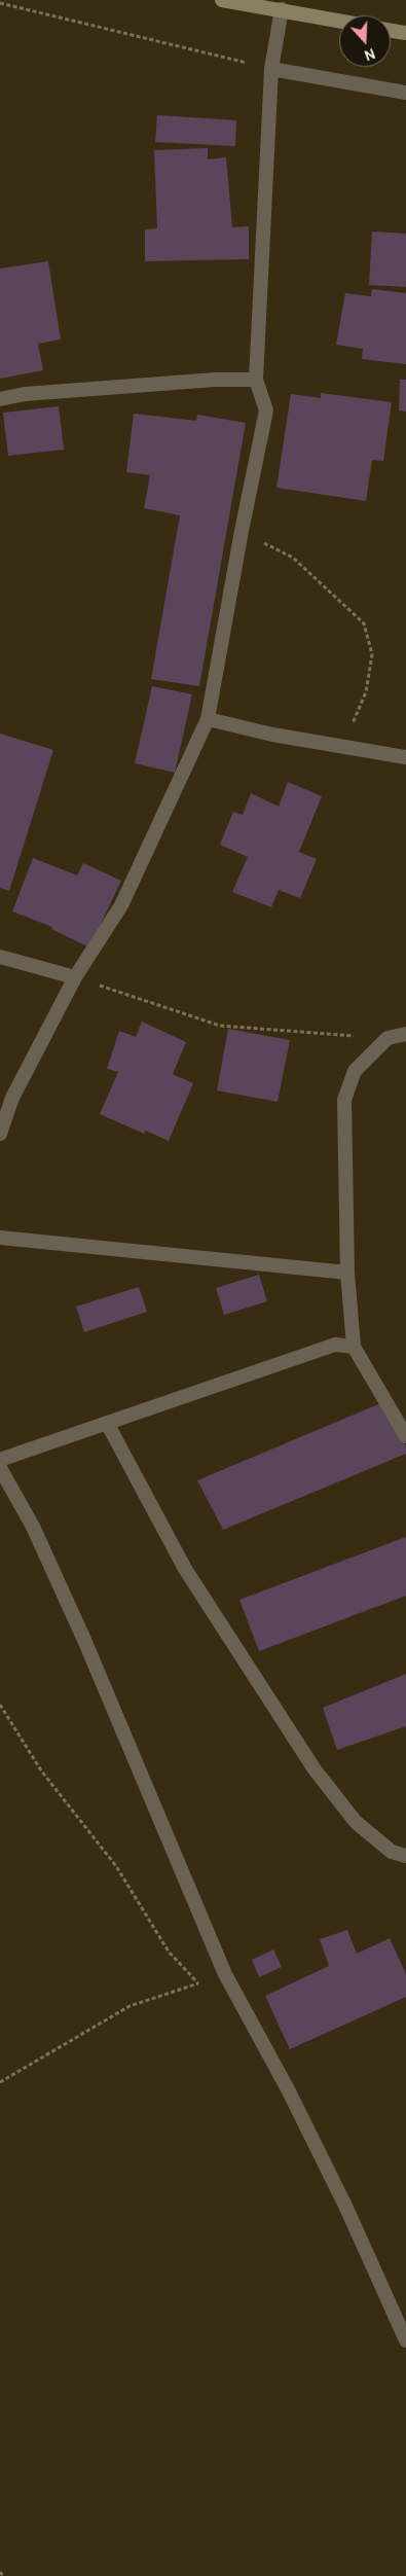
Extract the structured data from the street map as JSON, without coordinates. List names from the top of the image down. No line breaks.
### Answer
{"north":"bottom"}
